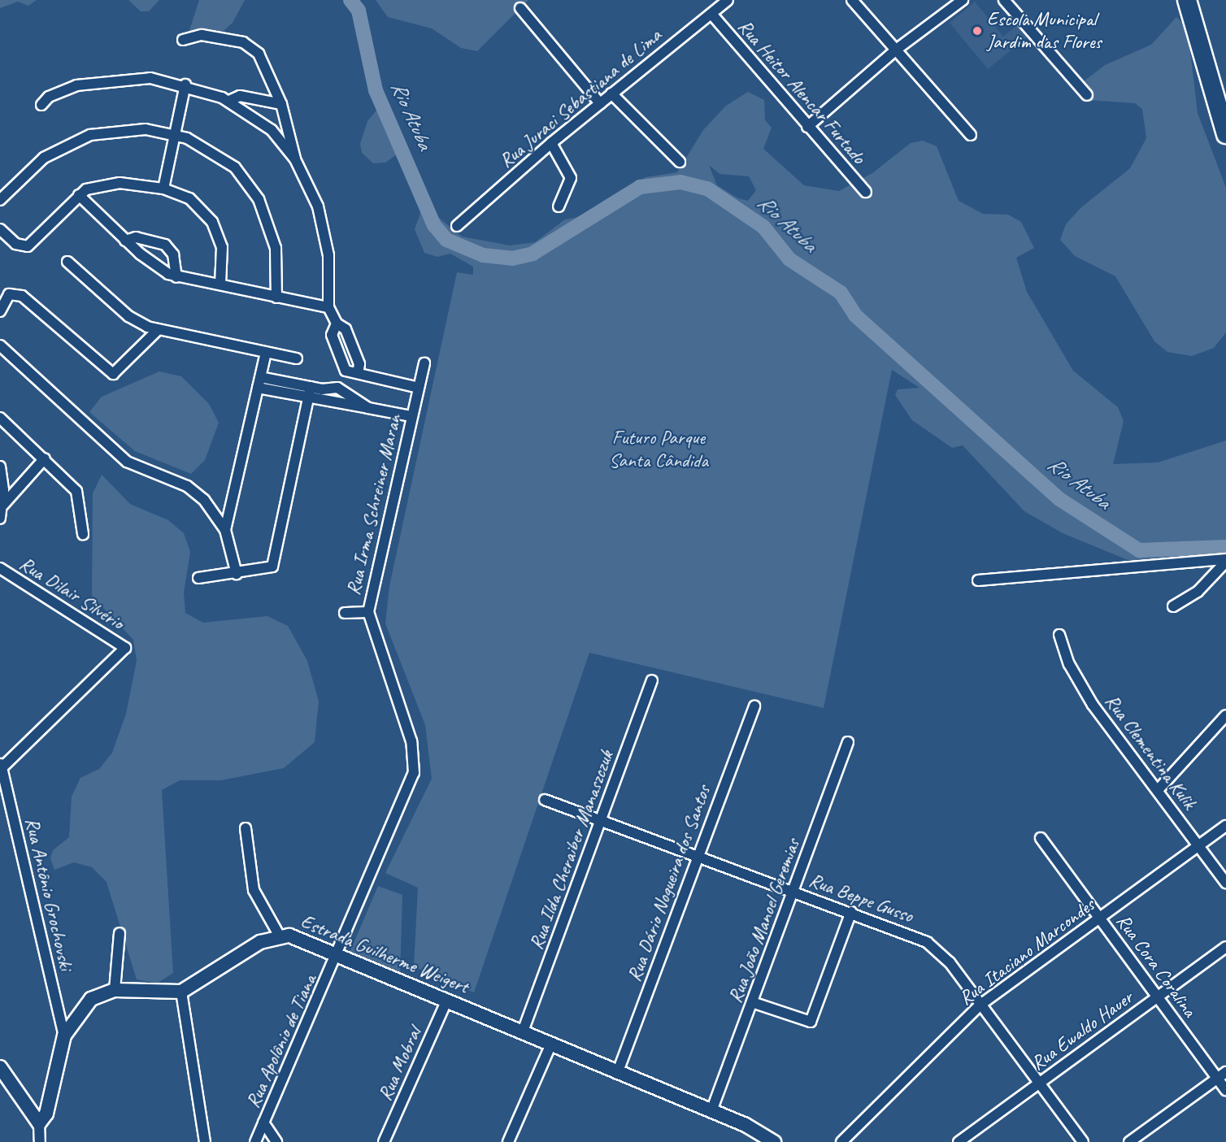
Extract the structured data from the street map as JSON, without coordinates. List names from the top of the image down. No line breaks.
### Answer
{"streets":{"street":["Rua Heitor Alencar Furtado","Rua Juraci Sebastiana de Lima","Rua Irma Schreiner Maran","Rua Dilair Silvério","Rua Clementina Kulik","Rua Ilda Cheraiber Manaszczuk","Rua Dário Nogueira dos Santos","Rua Antônio Grochovski","Rua Beppe Gusso","Rua João Manoel Geremias","Rua Itaciano Marcondes","Estrada Guilherme Weigert","Rua Cora Coralina","Rua Ewaldo Hauer","Rua Apolônio de Tiana","Rua Mobral"]},"crossings":[["Rua Heitor Alencar Furtado","Rua Juraci Sebastiana de Lima"],["Rua Irma Schreiner Maran","Estrada Guilherme Weigert"],["Rua Irma Schreiner Maran","Rua Apolônio de Tiana"],["Rua Dilair Silvério","Rua Antônio Grochovski"],["Rua Clementina Kulik","Rua Itaciano Marcondes"],["Rua Ilda Cheraiber Manaszczuk","Rua Beppe Gusso"],["Rua Ilda Cheraiber Manaszczuk","Estrada Guilherme Weigert"],["Rua Dário Nogueira dos Santos","Rua Beppe Gusso"],["Rua Dário Nogueira dos Santos","Estrada Guilherme Weigert"],["Rua Beppe Gusso","Rua João Manoel Geremias"],["Rua Beppe Gusso","Rua Itaciano Marcondes"],["Rua Beppe Gusso","Rua Ewaldo Hauer"],["Rua João Manoel Geremias","Estrada Guilherme Weigert"],["Rua Itaciano Marcondes","Rua Cora Coralina"],["Estrada Guilherme Weigert","Rua Apolônio de Tiana"],["Estrada Guilherme Weigert","Rua Mobral"],["Rua Cora Coralina","Rua Ewaldo Hauer"]],"water":["Rio Atuba"],"parks":["Futuro Parque Santa Cândida"],"places":["Escola Municipal Jardim das Flores"]}
